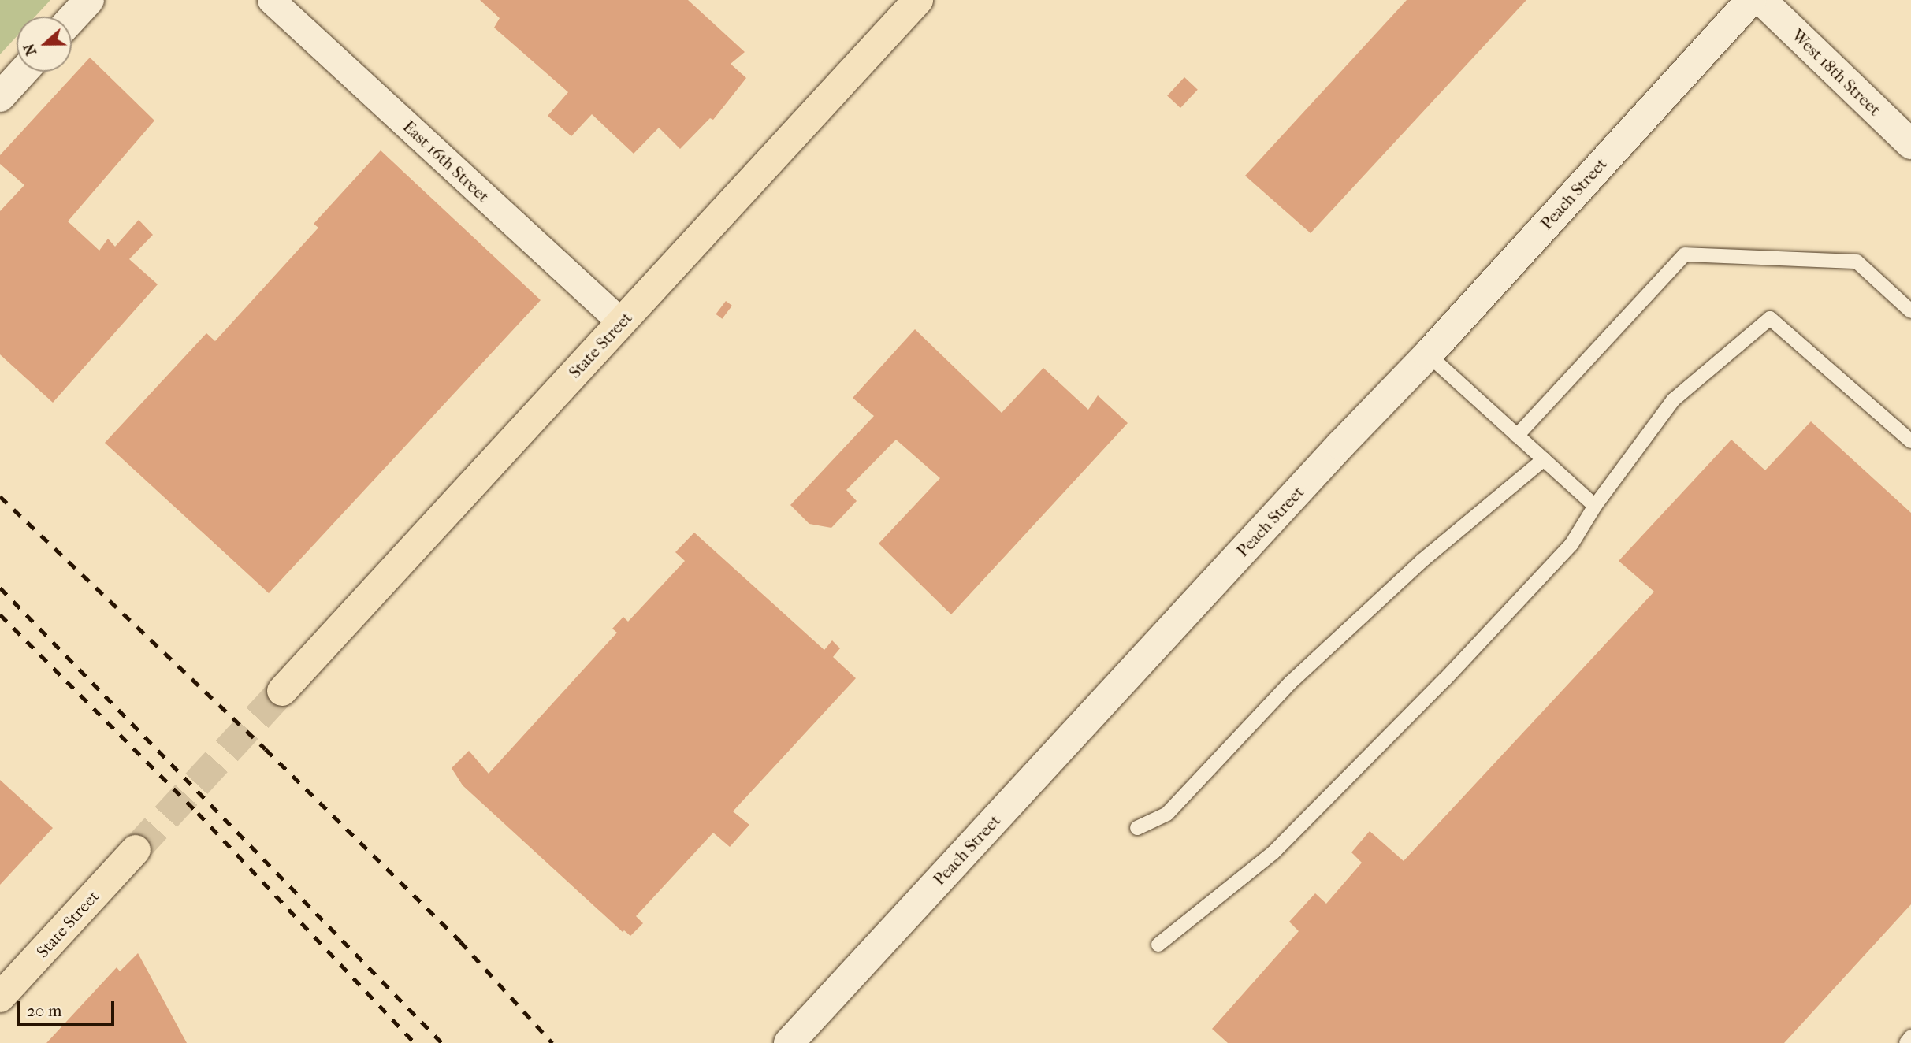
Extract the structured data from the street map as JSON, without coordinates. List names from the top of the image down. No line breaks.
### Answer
{"streets":{"main road":["West 18th Street","Peach Street","State Street"],"street":["East 16th Street"]},"crossings":[["East 16th Street","State Street"]],"scale_bar":"20 m","north":"left"}
